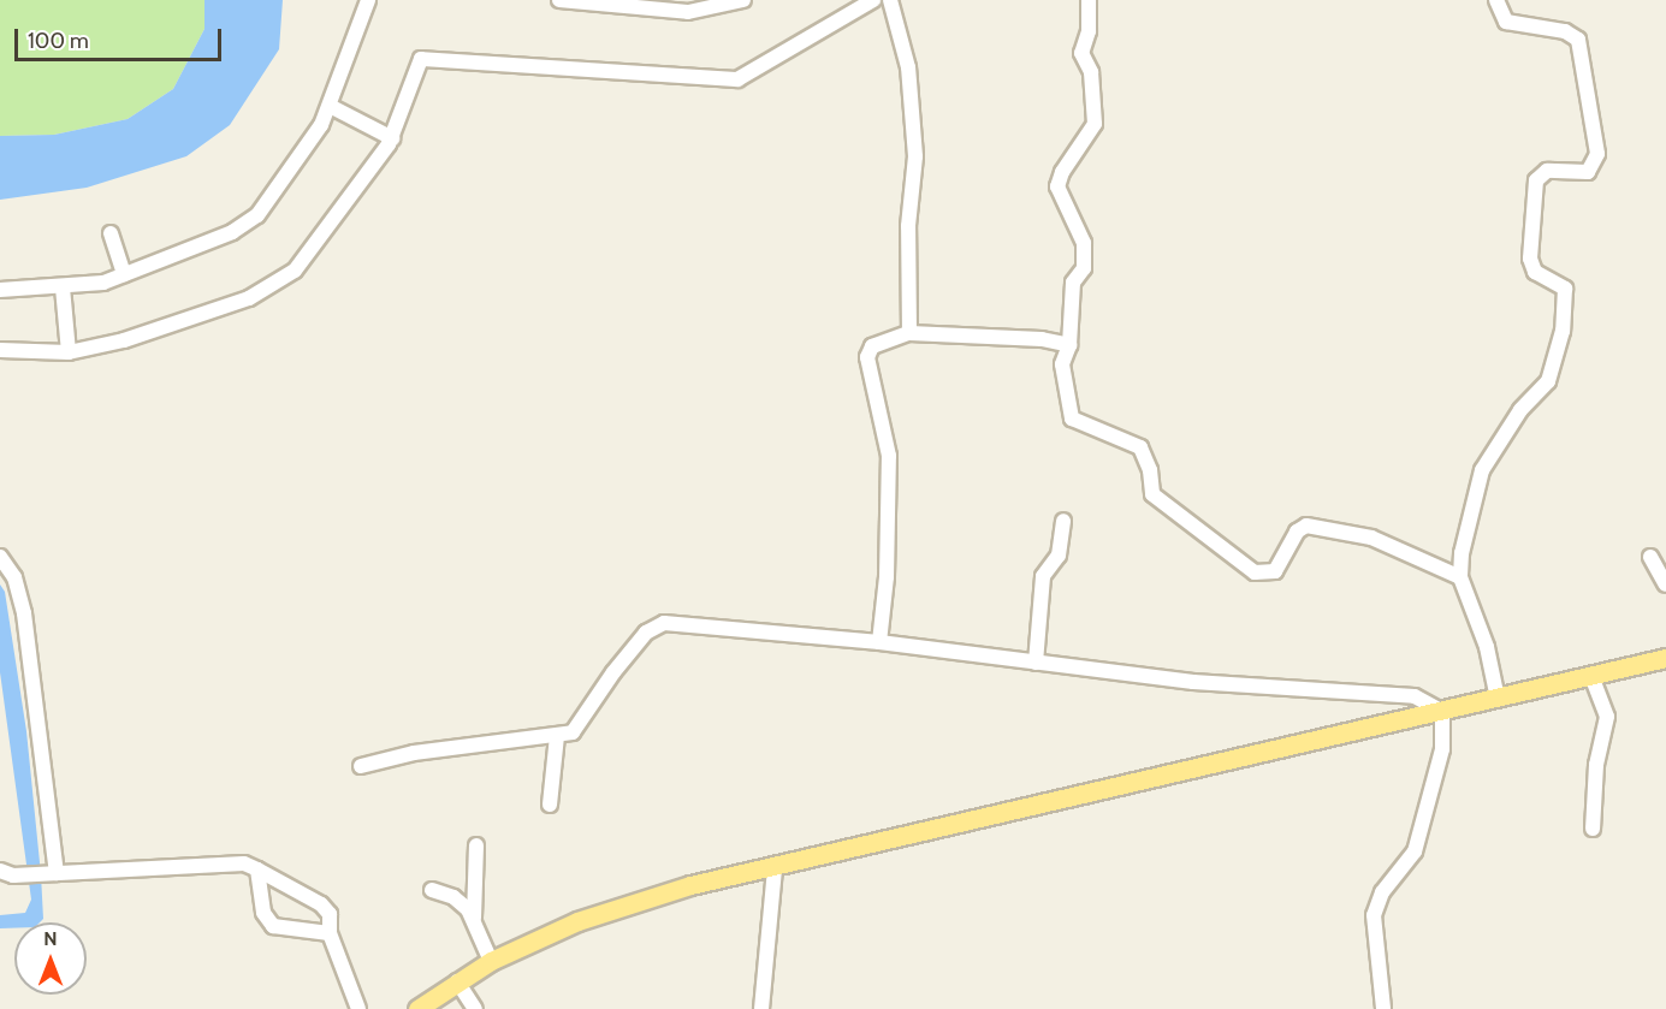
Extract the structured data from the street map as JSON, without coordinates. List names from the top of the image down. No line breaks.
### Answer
{"scale_bar":"100 m","north":"top"}
